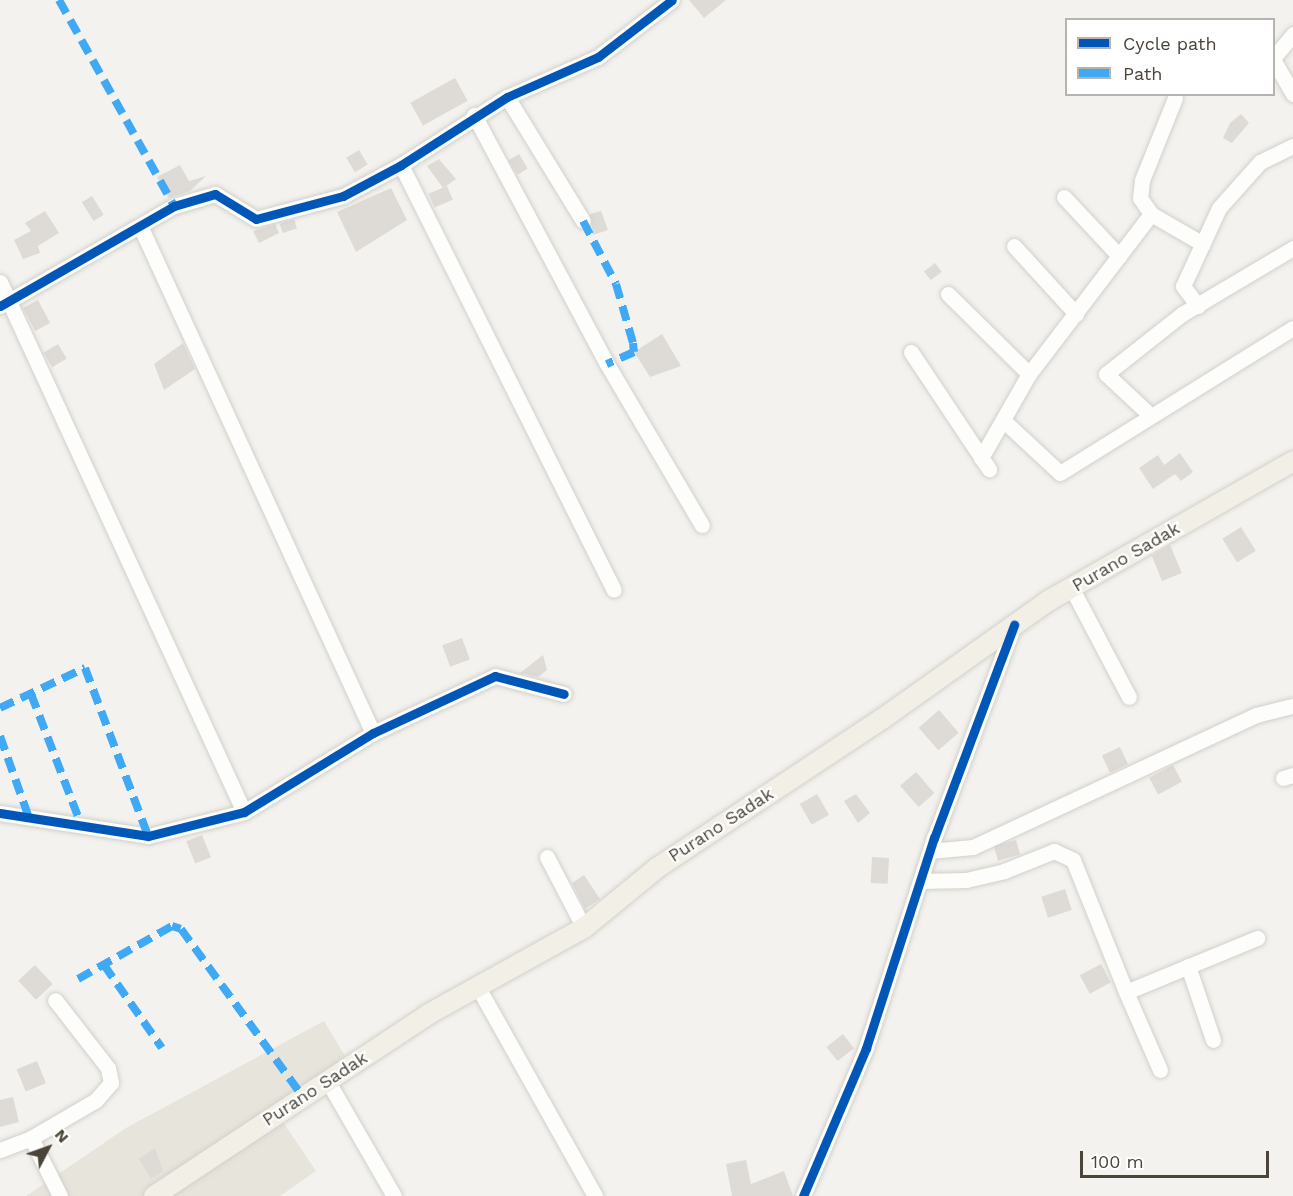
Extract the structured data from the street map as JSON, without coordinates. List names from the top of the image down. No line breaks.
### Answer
{"streets":{"main road":["Purano Sadak"]},"legend":["Cycle path","Path"],"scale_bar":"100 m","north":"top right"}
